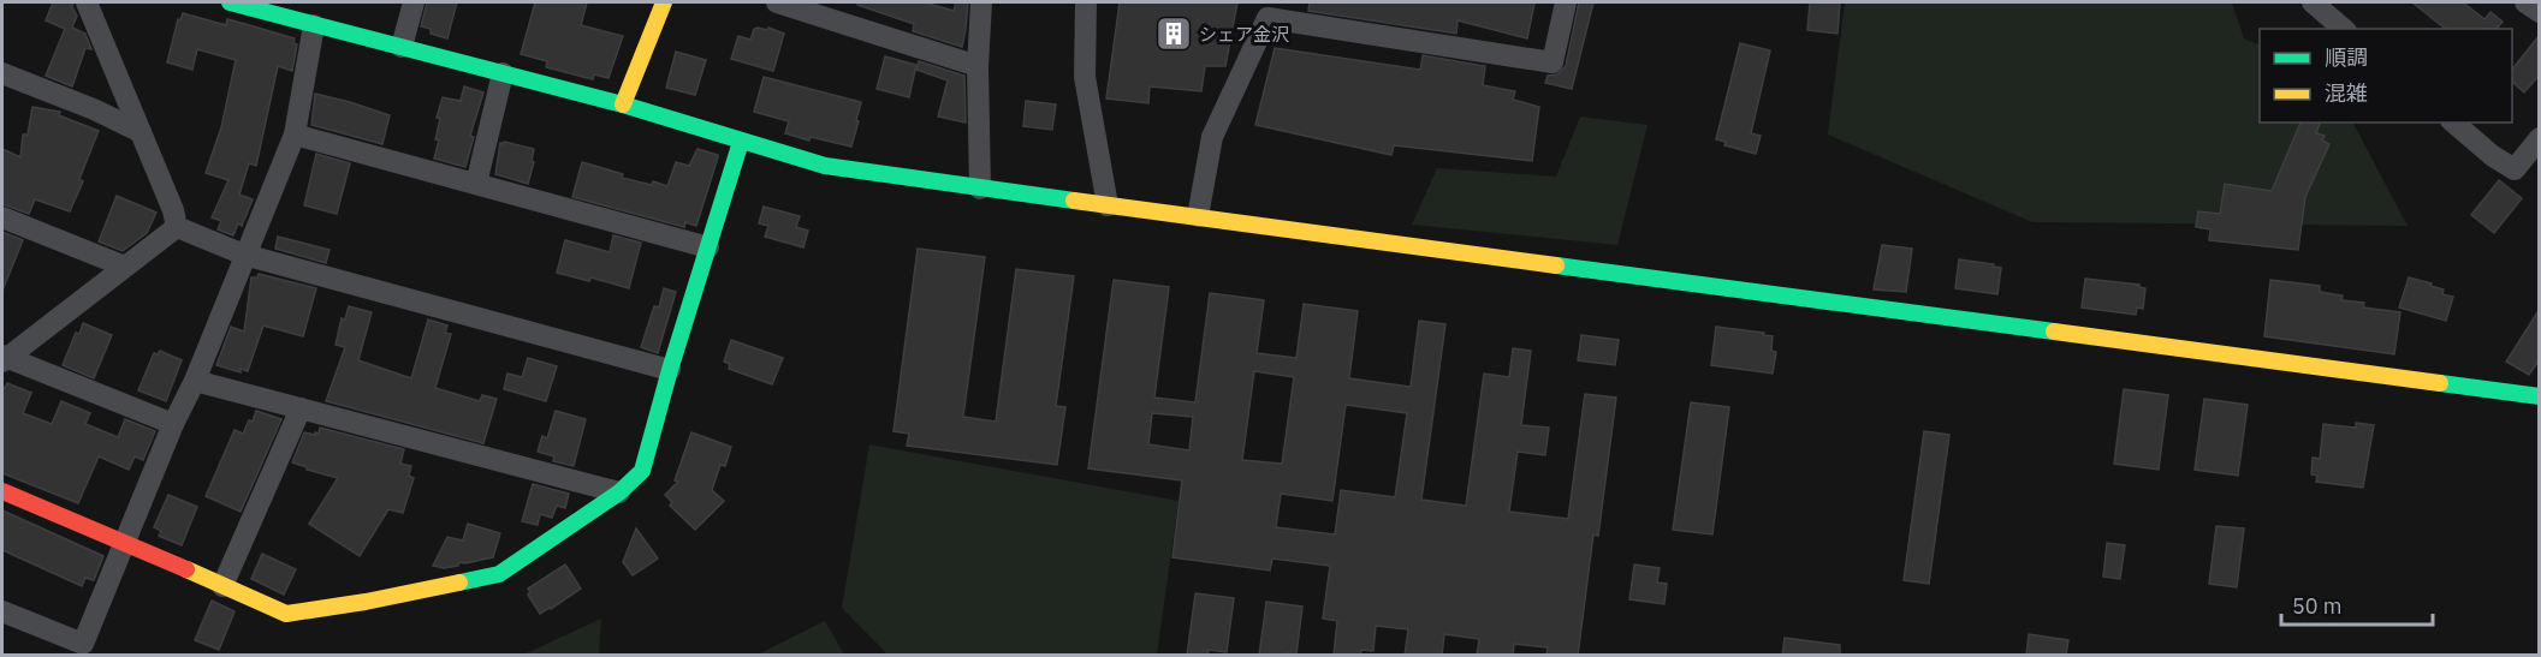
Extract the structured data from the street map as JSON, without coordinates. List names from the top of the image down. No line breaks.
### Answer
{"places":{"building":["シェア金沢"]},"legend":["順調","混雑"],"scale_bar":"50 m"}
